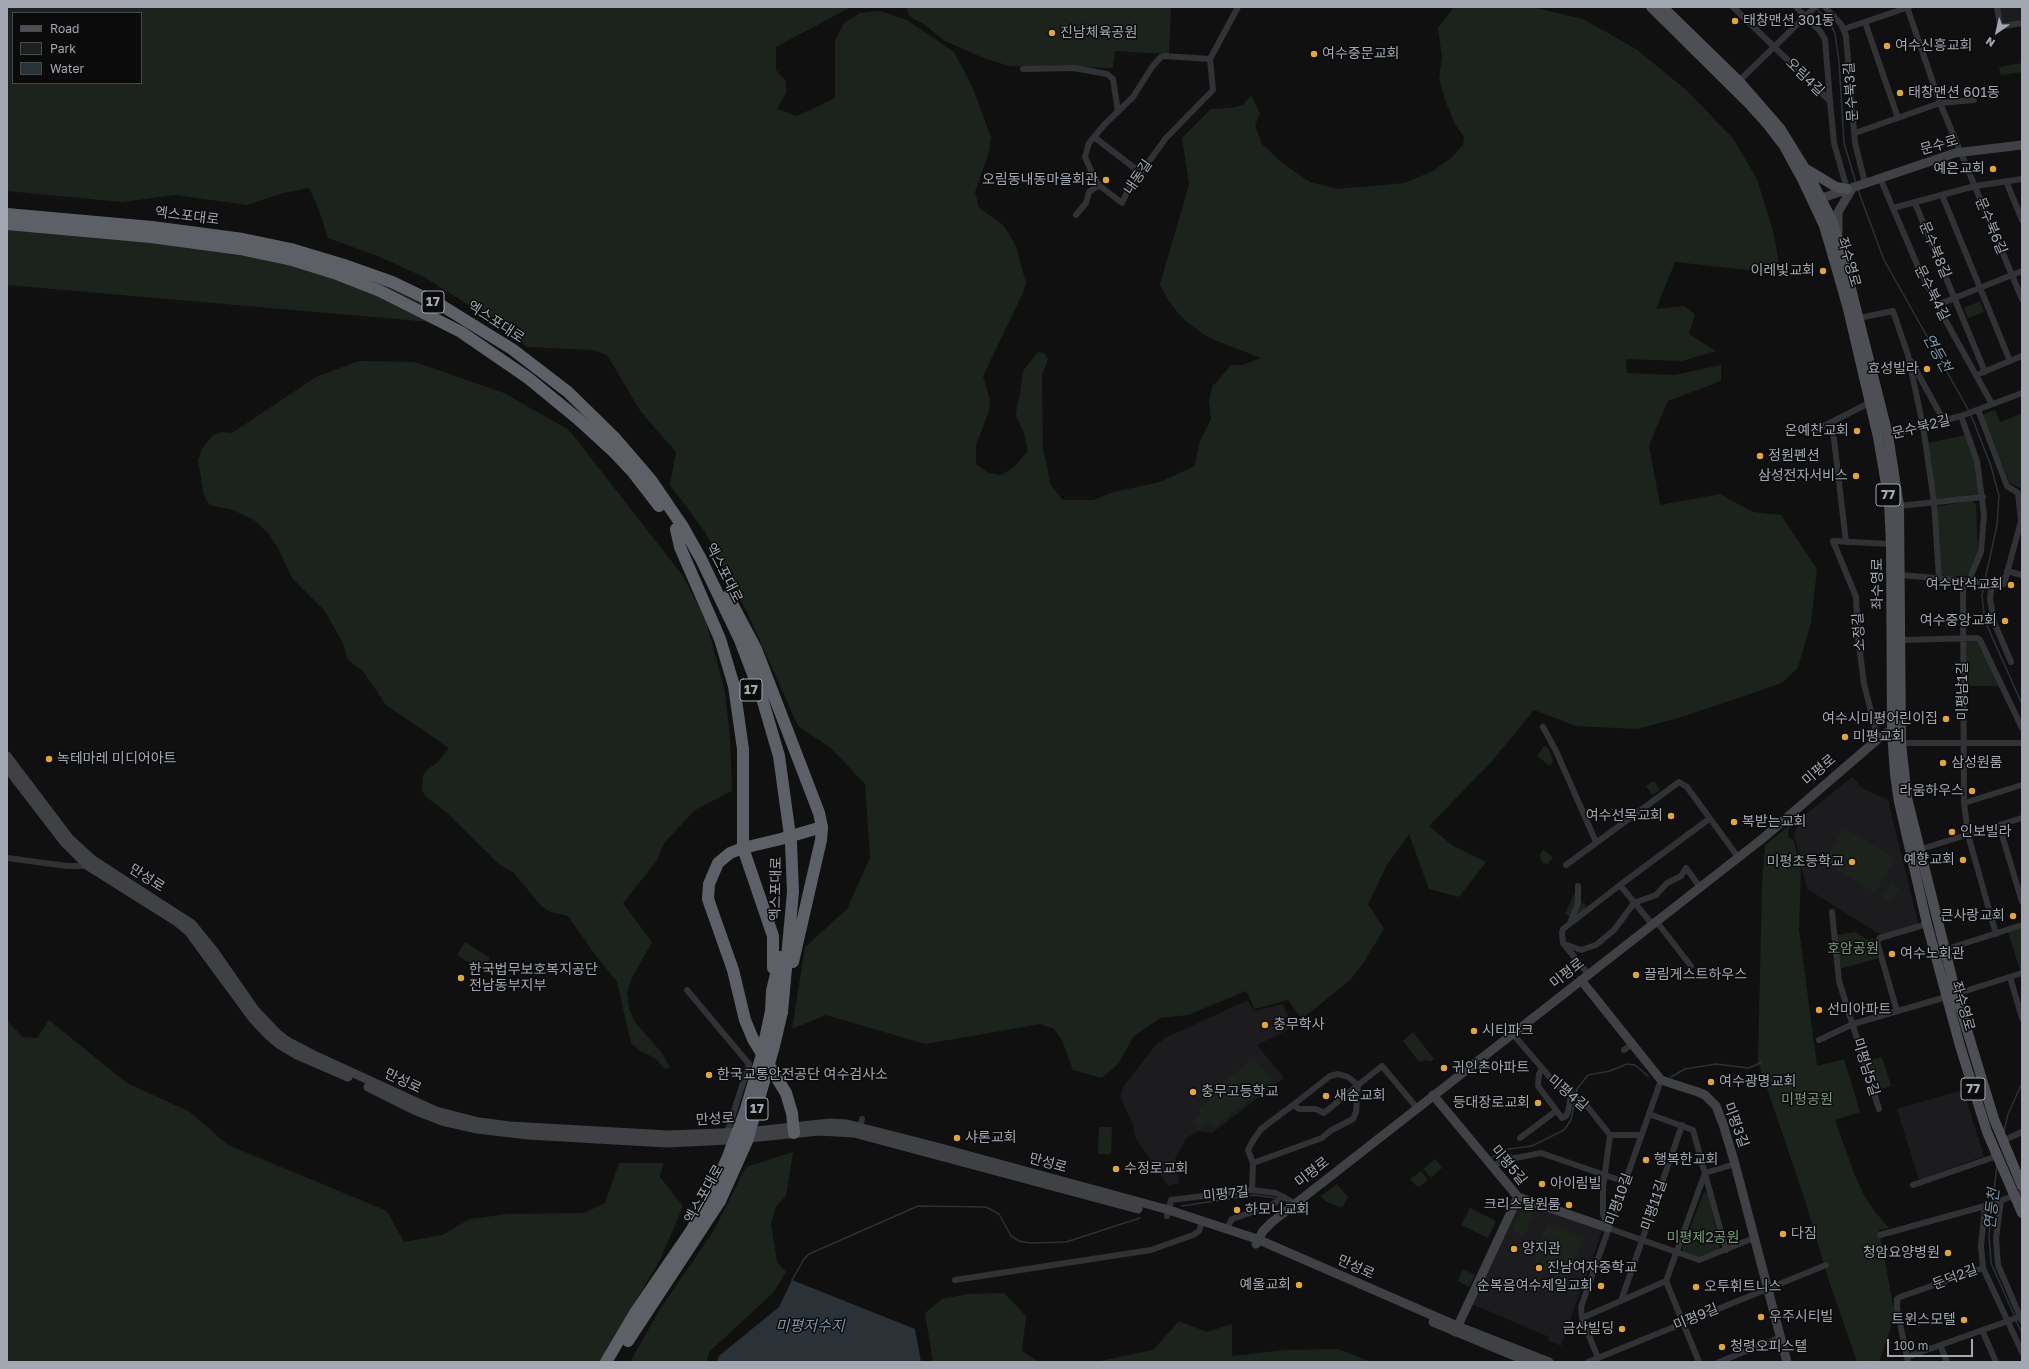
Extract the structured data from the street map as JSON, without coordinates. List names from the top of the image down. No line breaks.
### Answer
{"streets":{"highway":["엑스포대로","17"],"main road":["좌수영로","77"],"street":["오림4길","문수북3길","문수로","내동길","문수북6길","문수북8길","문수북4길","문수북2길","소정길","미평남1길","미평로","만성로","미평남5길","미평4길","미평3길","미평5길","미평7길","미평10길","미평11길","둔덕2길","미평9길"]},"crossings":[["오림4길","문수로"],["문수북3길","문수로"],["문수로","문수북6길"],["문수로","문수북4길"],["문수북6길","문수북8길"],["문수북8길","문수북4길"],["좌수영로","문수북2길"],["좌수영로","미평남1길"],["좌수영로","미평로"],["좌수영로","미평남5길"],["소정길","미평로"],["미평로","만성로"],["미평로","미평4길"],["미평로","미평5길"],["미평로","미평7길"],["만성로","미평7길"],["미평3길","미평10길"],["미평3길","미평9길"],["미평5길","미평10길"],["미평10길","미평9길"]],"water":["연등천","미평저수지"],"parks":["호암공원","미평공원","미평제2공원"],"places":["태창맨션 301동","진남체육공원","여수신흥교회","여수중문교회","태창맨션 601동","예은교회","오림동내동마을회관","이레빛교회","효성빌라","온예찬교회","정원펜션","삼성전자서비스","여수반석교회","여수중앙교회","여수시미평어린이집","미평교회","녹테마레 미디어아트","삼성원룸","라움하우스","여수선목교회","복받는교회","인보빌라","예향교회","미평초등학교","큰사랑교회","여수노회관","끌림게스트하우스","한국법무보호복지공단 전남동부지부","선미아파트","충무학사","시티파크","귀인촌아파트","한국교통안전공단 여수검사소","여수광명교회","충무고등학교","새순교회","등대장로교회","샤론교회","행복한교회","수정로교회","아이림빌","크리스탈원룸","하모니교회","다짐","양지관","청암요양병원","진남여자중학교","예울교회","순복음여수제일교회","오투휘트니스","우주시티빌","트윈스모텔","금산빌딩","청령오피스텔"],"legend":["Road","Park","Water"],"scale_bar":"100 m","north":"bottom left"}
